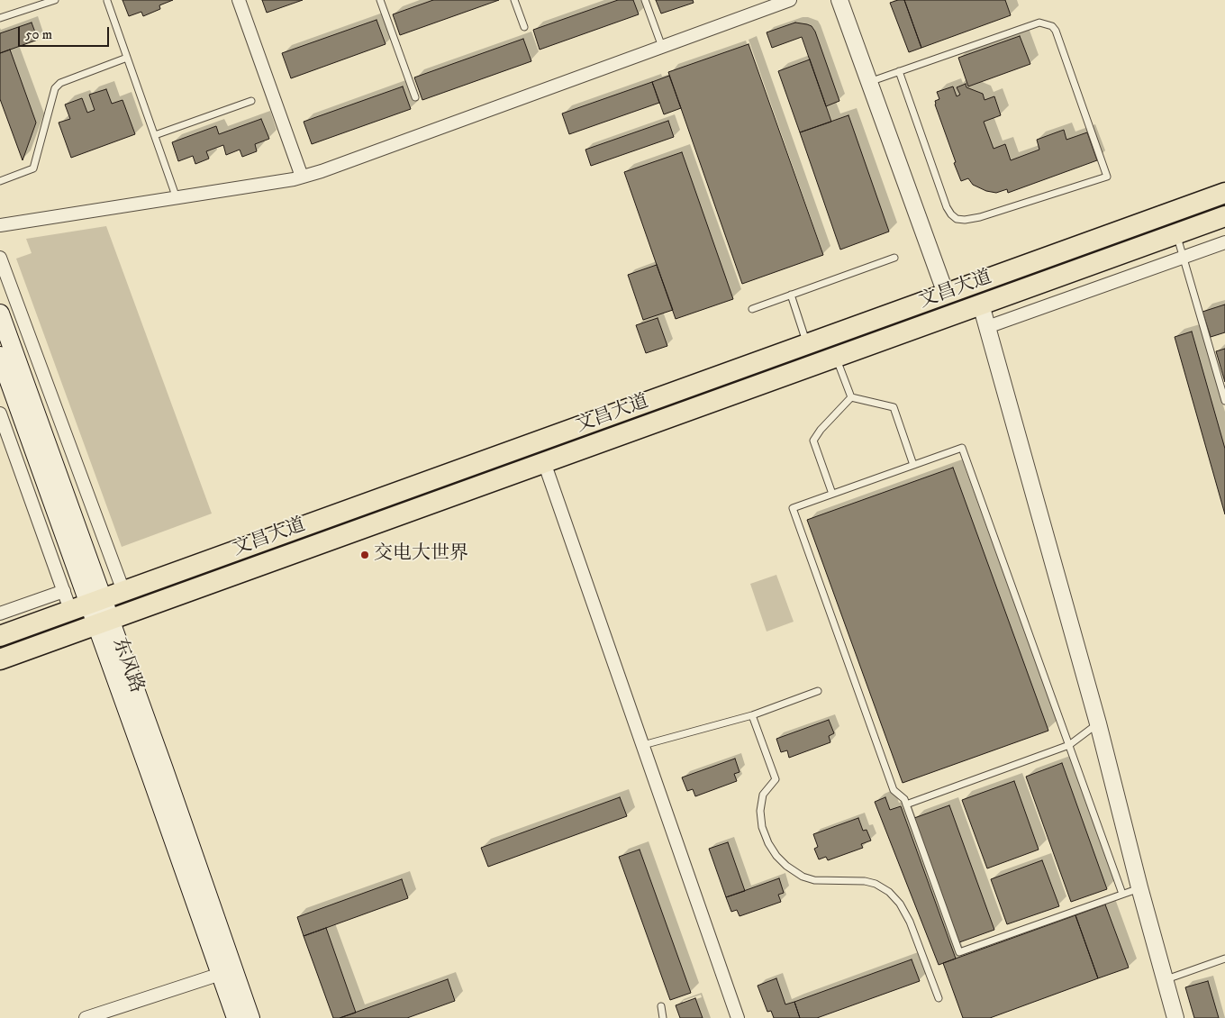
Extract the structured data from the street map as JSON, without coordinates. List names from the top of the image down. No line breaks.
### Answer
{"streets":{"main road":["文昌大道","东风路"]},"crossings":[["文昌大道","东风路"]],"places":["交电大世界"],"scale_bar":"50 m"}
